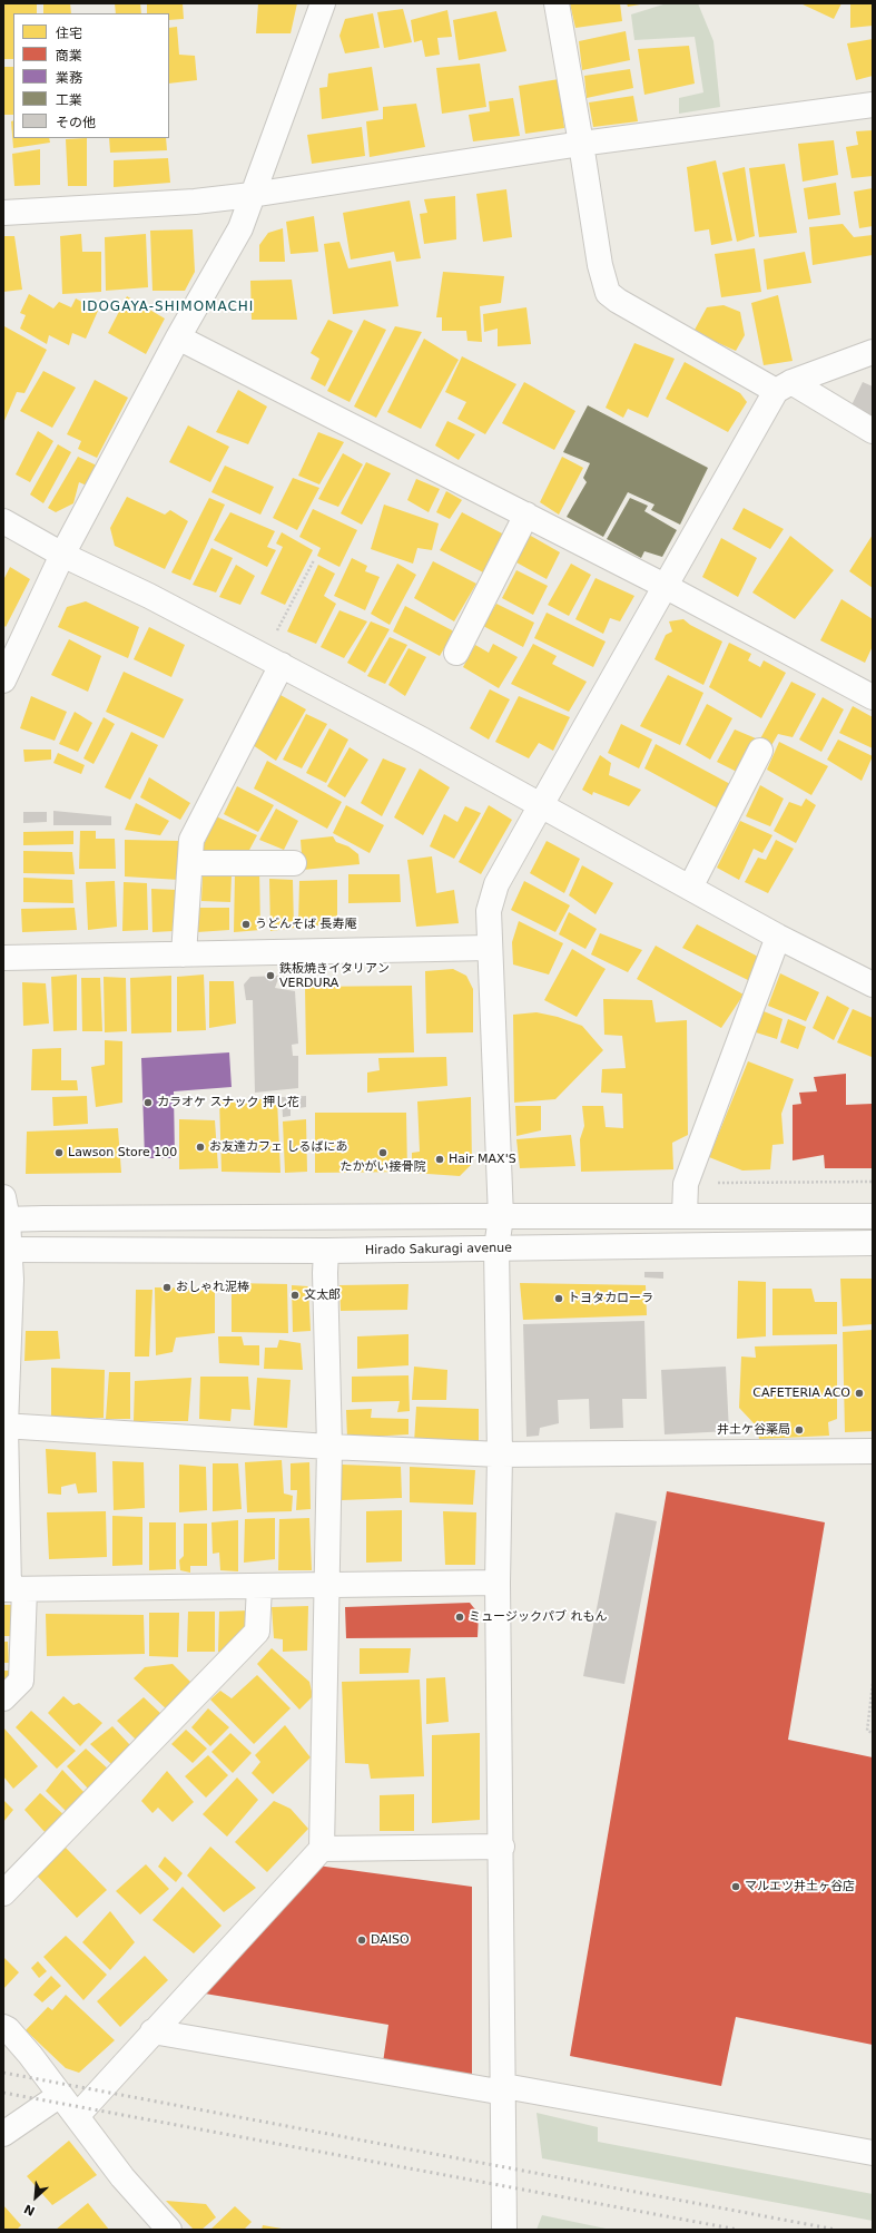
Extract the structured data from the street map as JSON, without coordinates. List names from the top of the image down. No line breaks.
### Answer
{"streets":{"street":["Hirado Sakuragi avenue"]},"districts":["IDOGAYA-SHIMOMACHI"],"places":["うどんそば 長寿庵","鉄板焼きイタリアン VERDURA","カラオケ スナック 押し花","お友達カフェ しるばにあ","Lawson Store 100","たかがい接骨院","Hair MAX'S","おしゃれ泥棒","文太郎","トヨタカローラ","CAFETERIA ACO","井土ケ谷薬局","ミュージックパブ れもん","マルエツ井土ヶ谷店","DAISO"],"legend":["住宅","商業","業務","工業","その他"],"north":"bottom left"}
